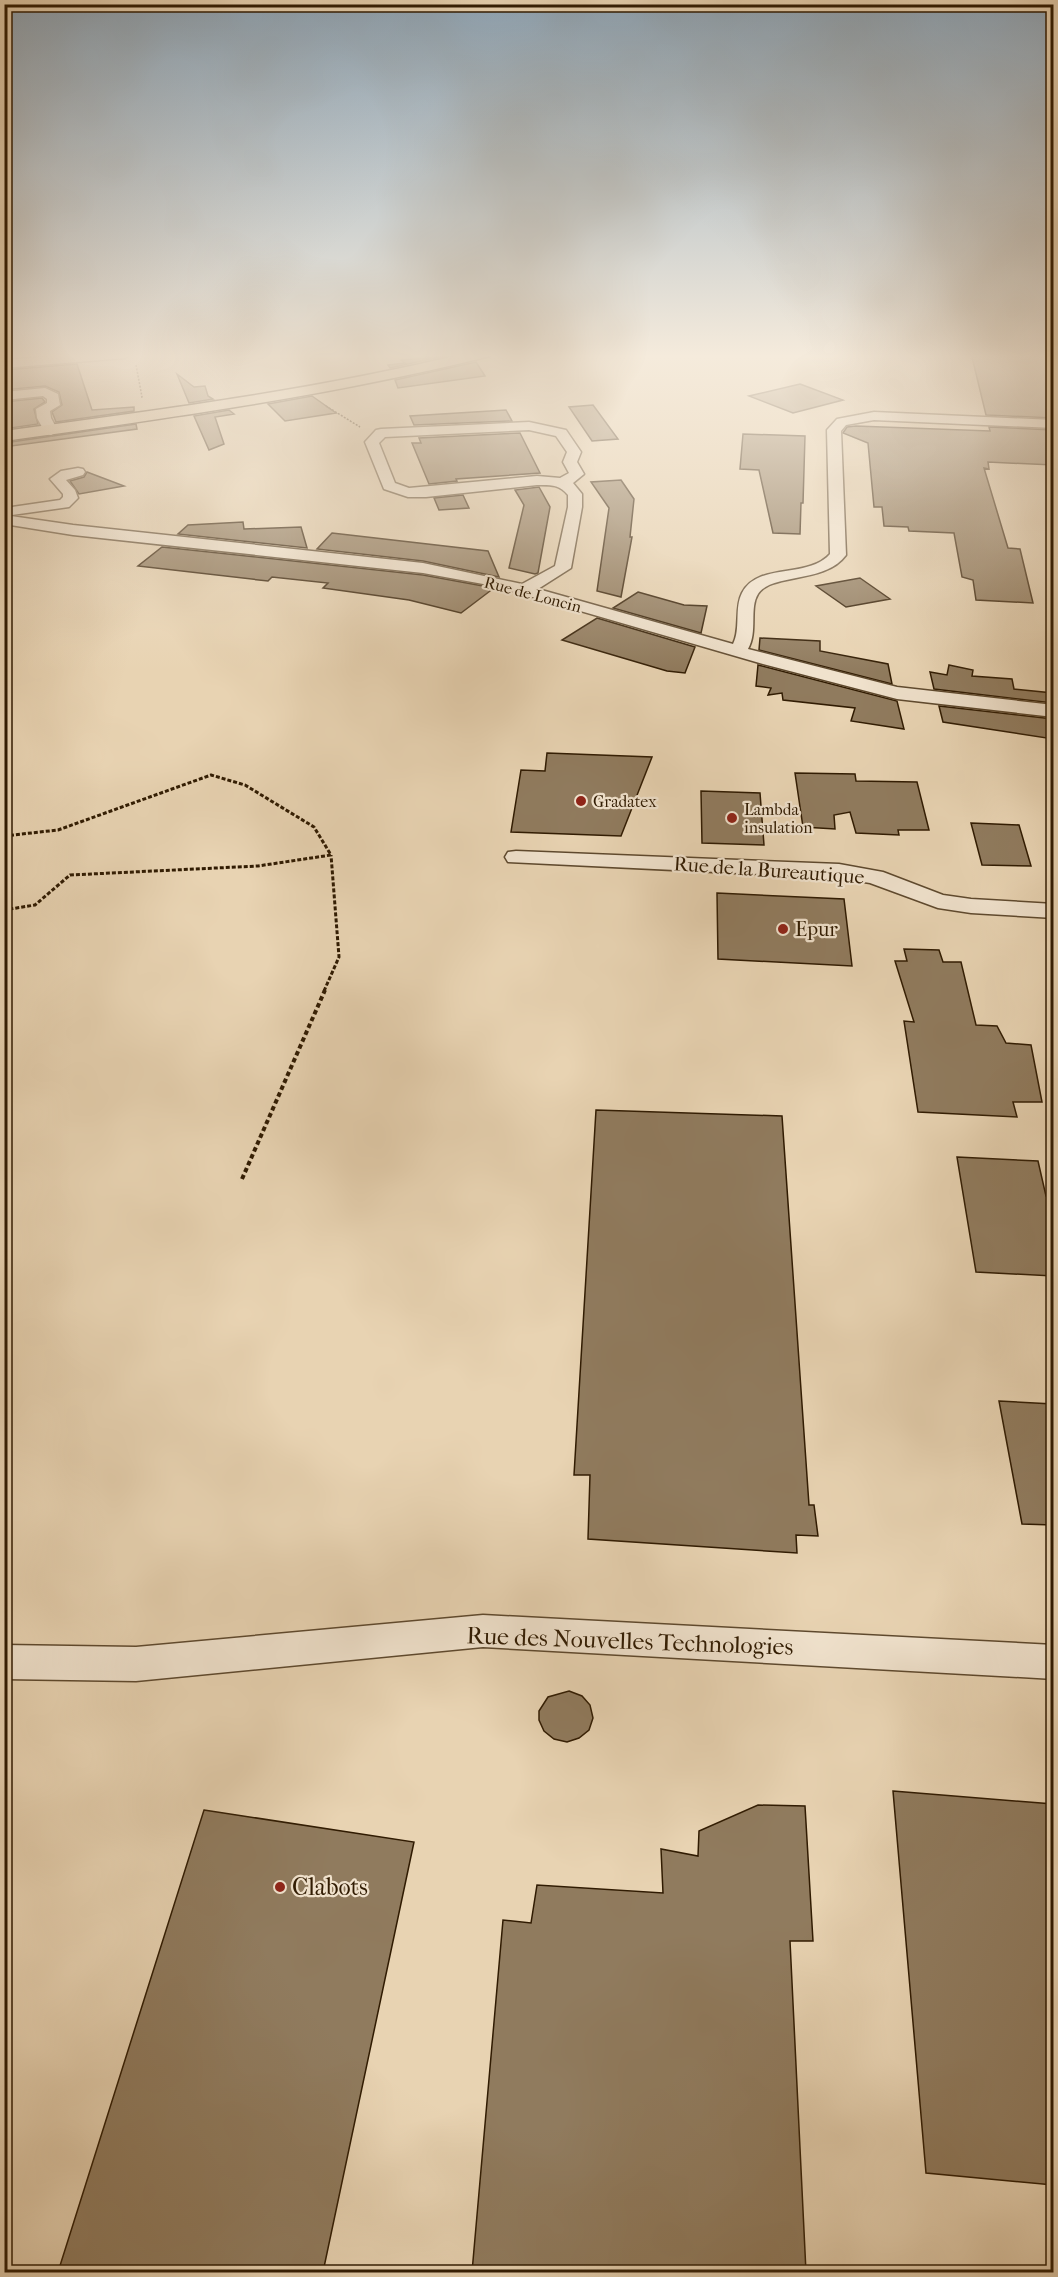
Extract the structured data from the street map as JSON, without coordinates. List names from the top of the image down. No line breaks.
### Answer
{"streets":{"street":["Rue de Loncin","Rue de la Bureautique","Rue des Nouvelles Technologies"]},"places":["Gradatex","Lambda insulation","Epur","Clabots"]}
